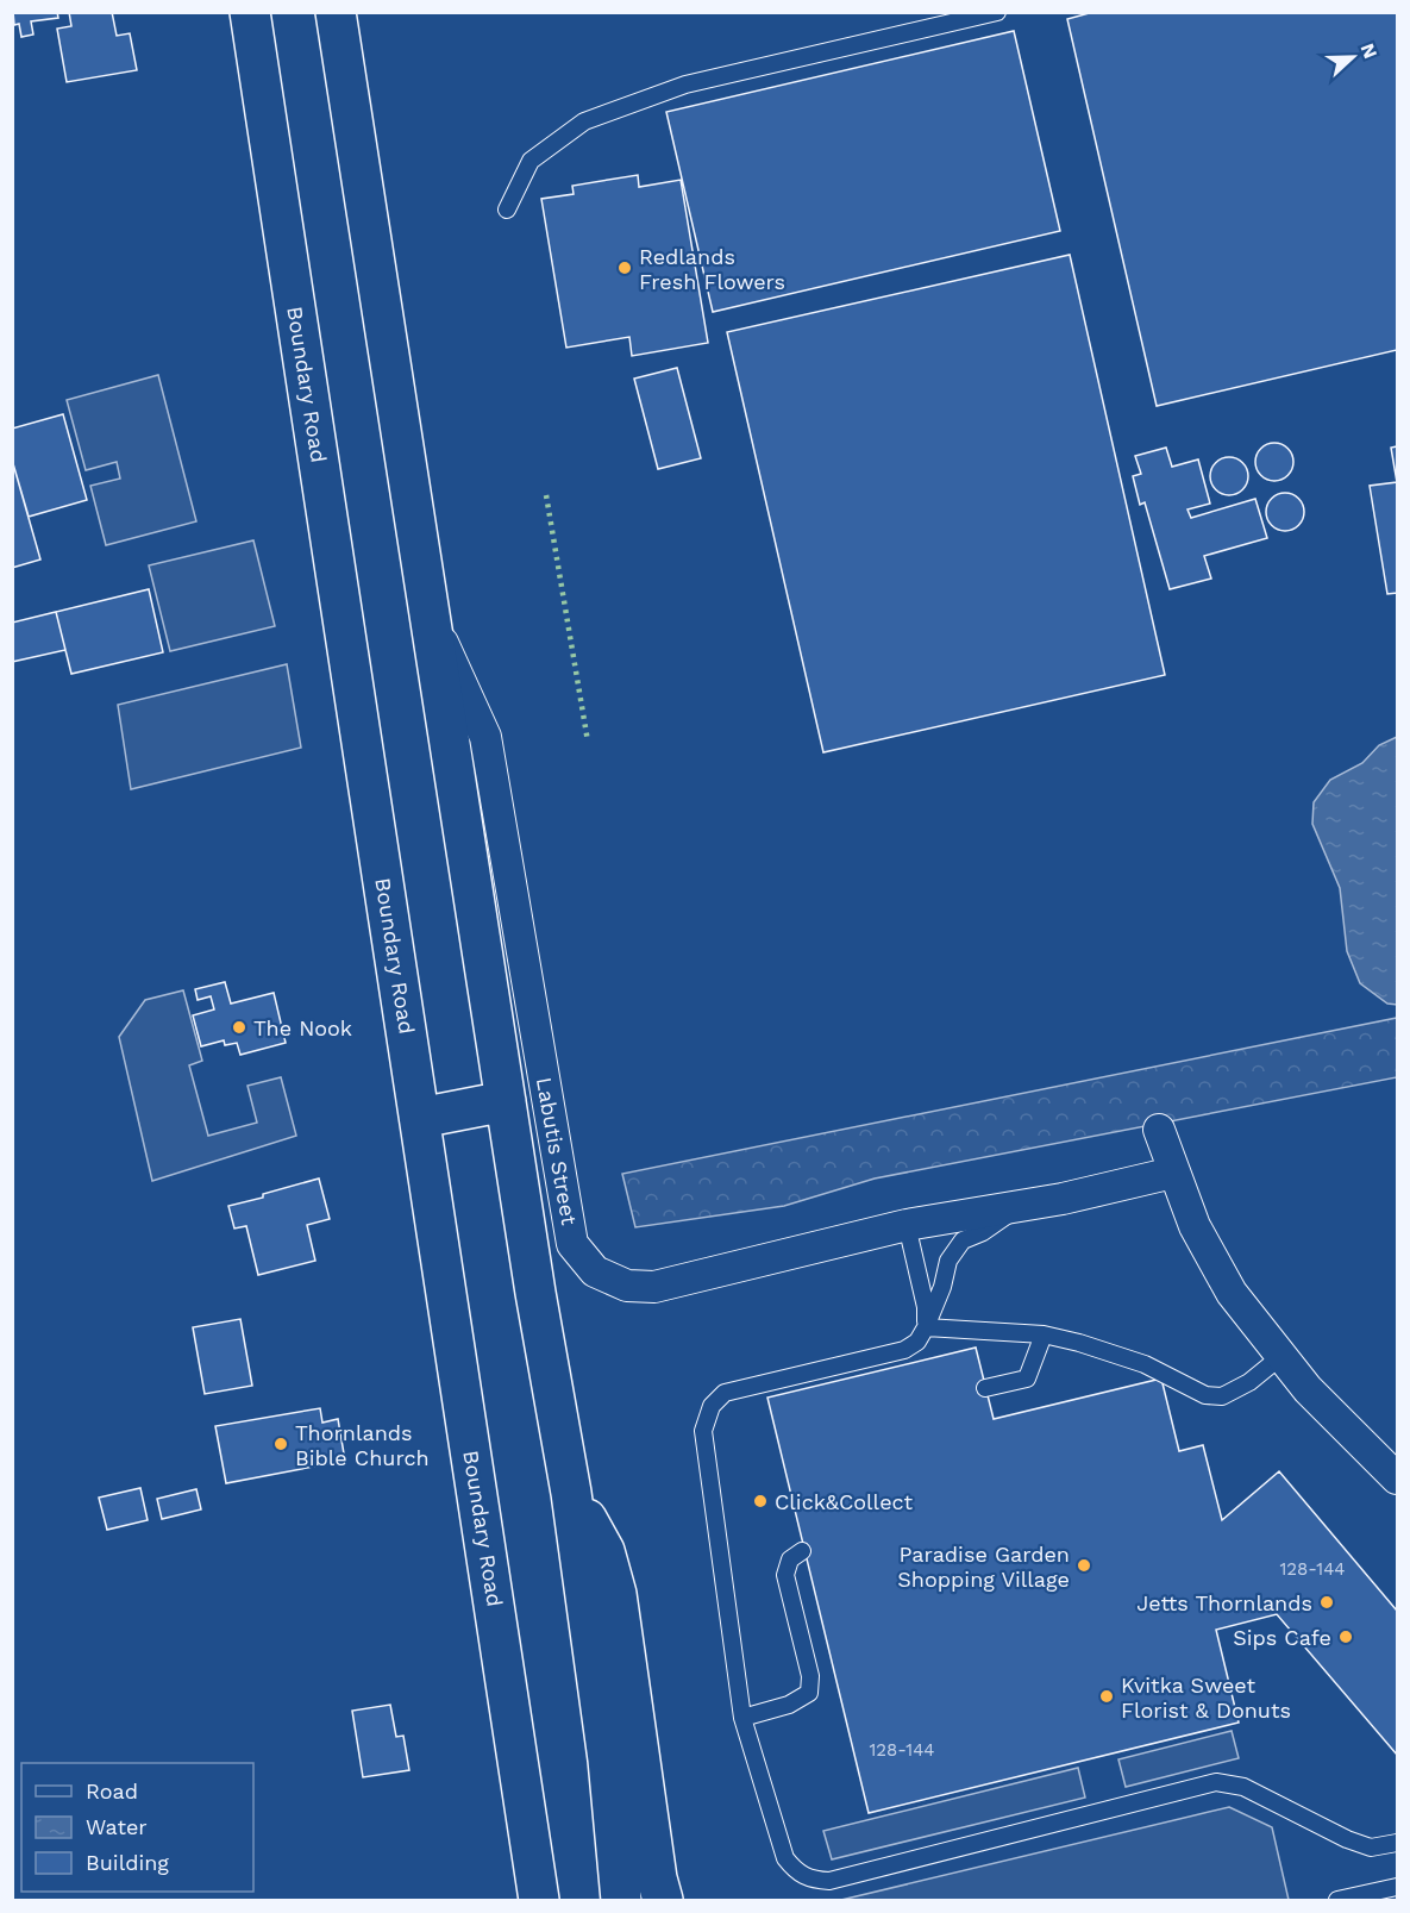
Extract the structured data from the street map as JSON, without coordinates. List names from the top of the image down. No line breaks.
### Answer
{"streets":{"highway":["Boundary Road"],"street":["Labutis Street"]},"places":["Redlands Fresh Flowers","The Nook","Thornlands Bible Church","Click&Collect","Paradise Garden Shopping Village","Jetts Thornlands","Sips Cafe","Kvitka Sweet Florist & Donuts"],"house_numbers":["128-144","128-144"],"legend":["Road","Water","Building"],"north":"right"}
